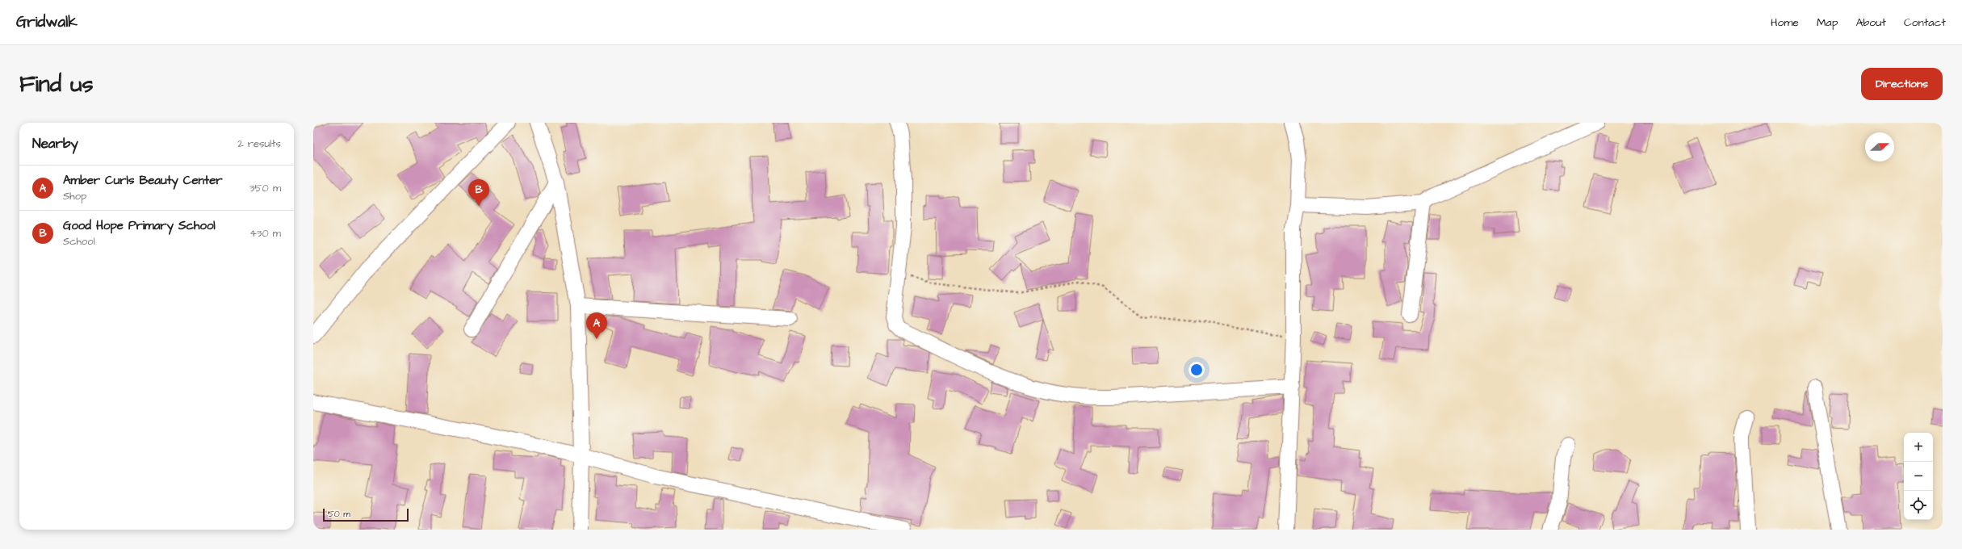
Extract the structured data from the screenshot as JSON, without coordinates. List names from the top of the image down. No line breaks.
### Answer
{"scale_bar":"50 m","north":"right","page":{"header":"Gridwalk","nav":["Home","Map","About","Contact"],"buttons":"Directions","title":"Find us","heading":["Nearby","2 results"],"list":[{"mark":"A","name":"Amber Curls Beauty Center","note":"Shop","value":"350 m"},{"mark":"B","name":"Good Hope Primary School","note":"School","value":"430 m"}],"pins":["B","A"],"map_buttons":["+","−"],"scale":"50 m"}}
